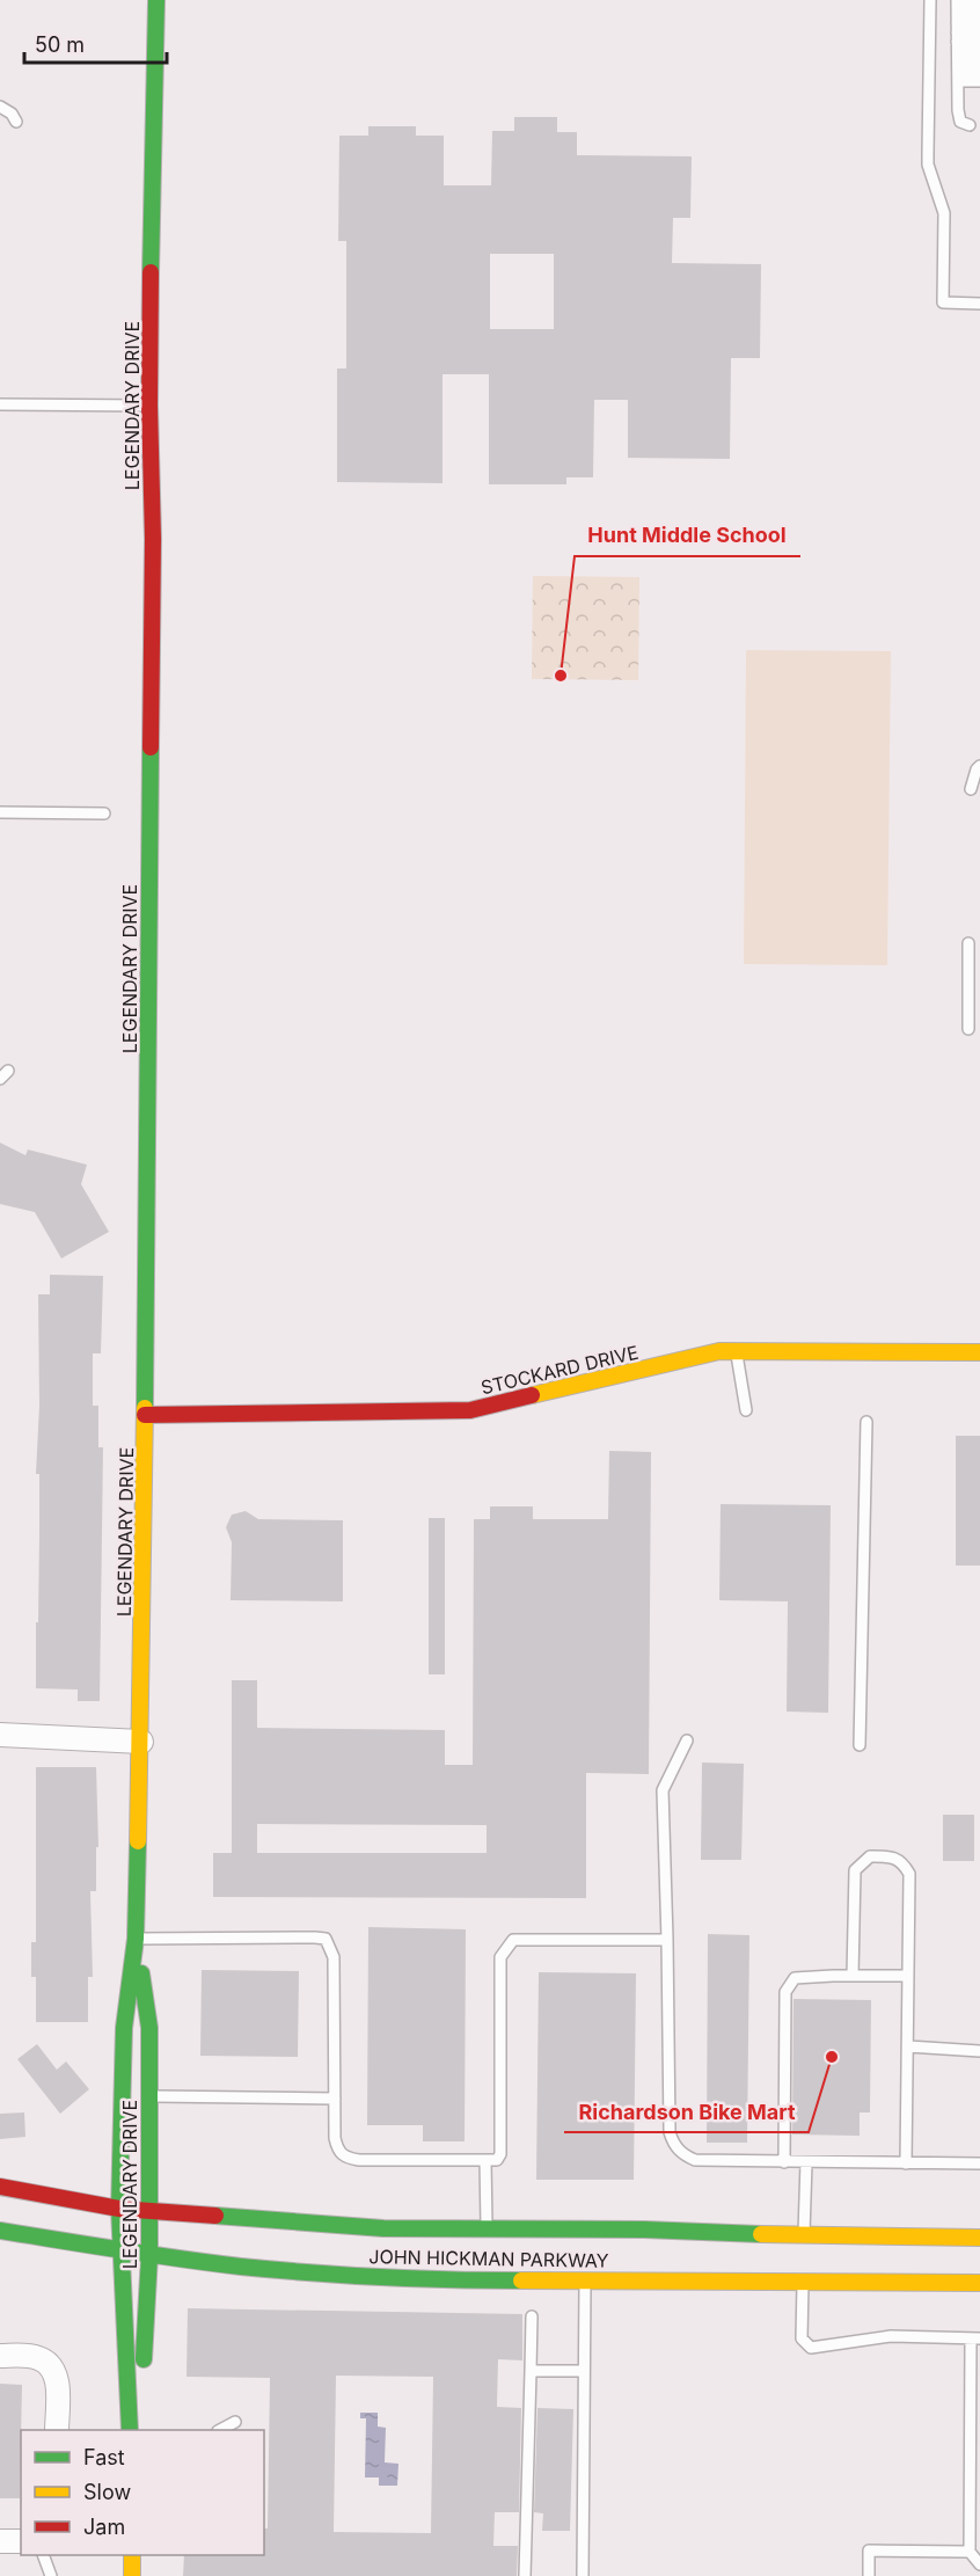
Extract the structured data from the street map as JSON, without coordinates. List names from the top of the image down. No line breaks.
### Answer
{"streets":{"street":["LEGENDARY DRIVE","STOCKARD DRIVE","JOHN HICKMAN PARKWAY"]},"crossings":[["LEGENDARY DRIVE","STOCKARD DRIVE"],["LEGENDARY DRIVE","JOHN HICKMAN PARKWAY"]],"places":["Hunt Middle School","Richardson Bike Mart"],"legend":["Fast","Slow","Jam"],"scale_bar":"50 m"}
